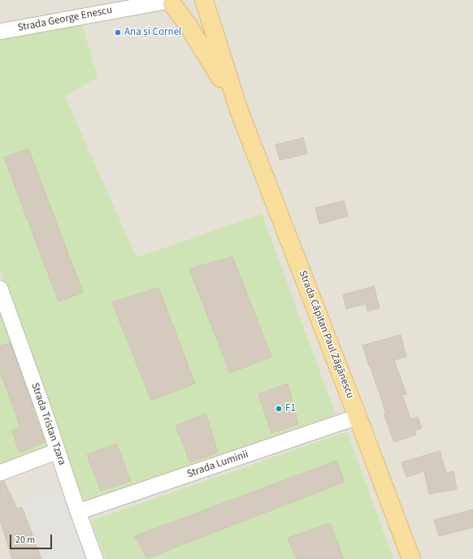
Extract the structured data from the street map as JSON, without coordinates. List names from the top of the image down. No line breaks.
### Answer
{"streets":{"main road":["Strada Căpitan Paul Zăgănescu"],"street":["Strada George Enescu","Strada Tristan Tzara","Strada Luminii"]},"crossings":[["Strada George Enescu","Strada Căpitan Paul Zăgănescu"],["Strada Căpitan Paul Zăgănescu","Strada Luminii"],["Strada Tristan Tzara","Strada Luminii"]],"places":["Ana și Cornel","F1"],"scale_bar":"20 m"}
